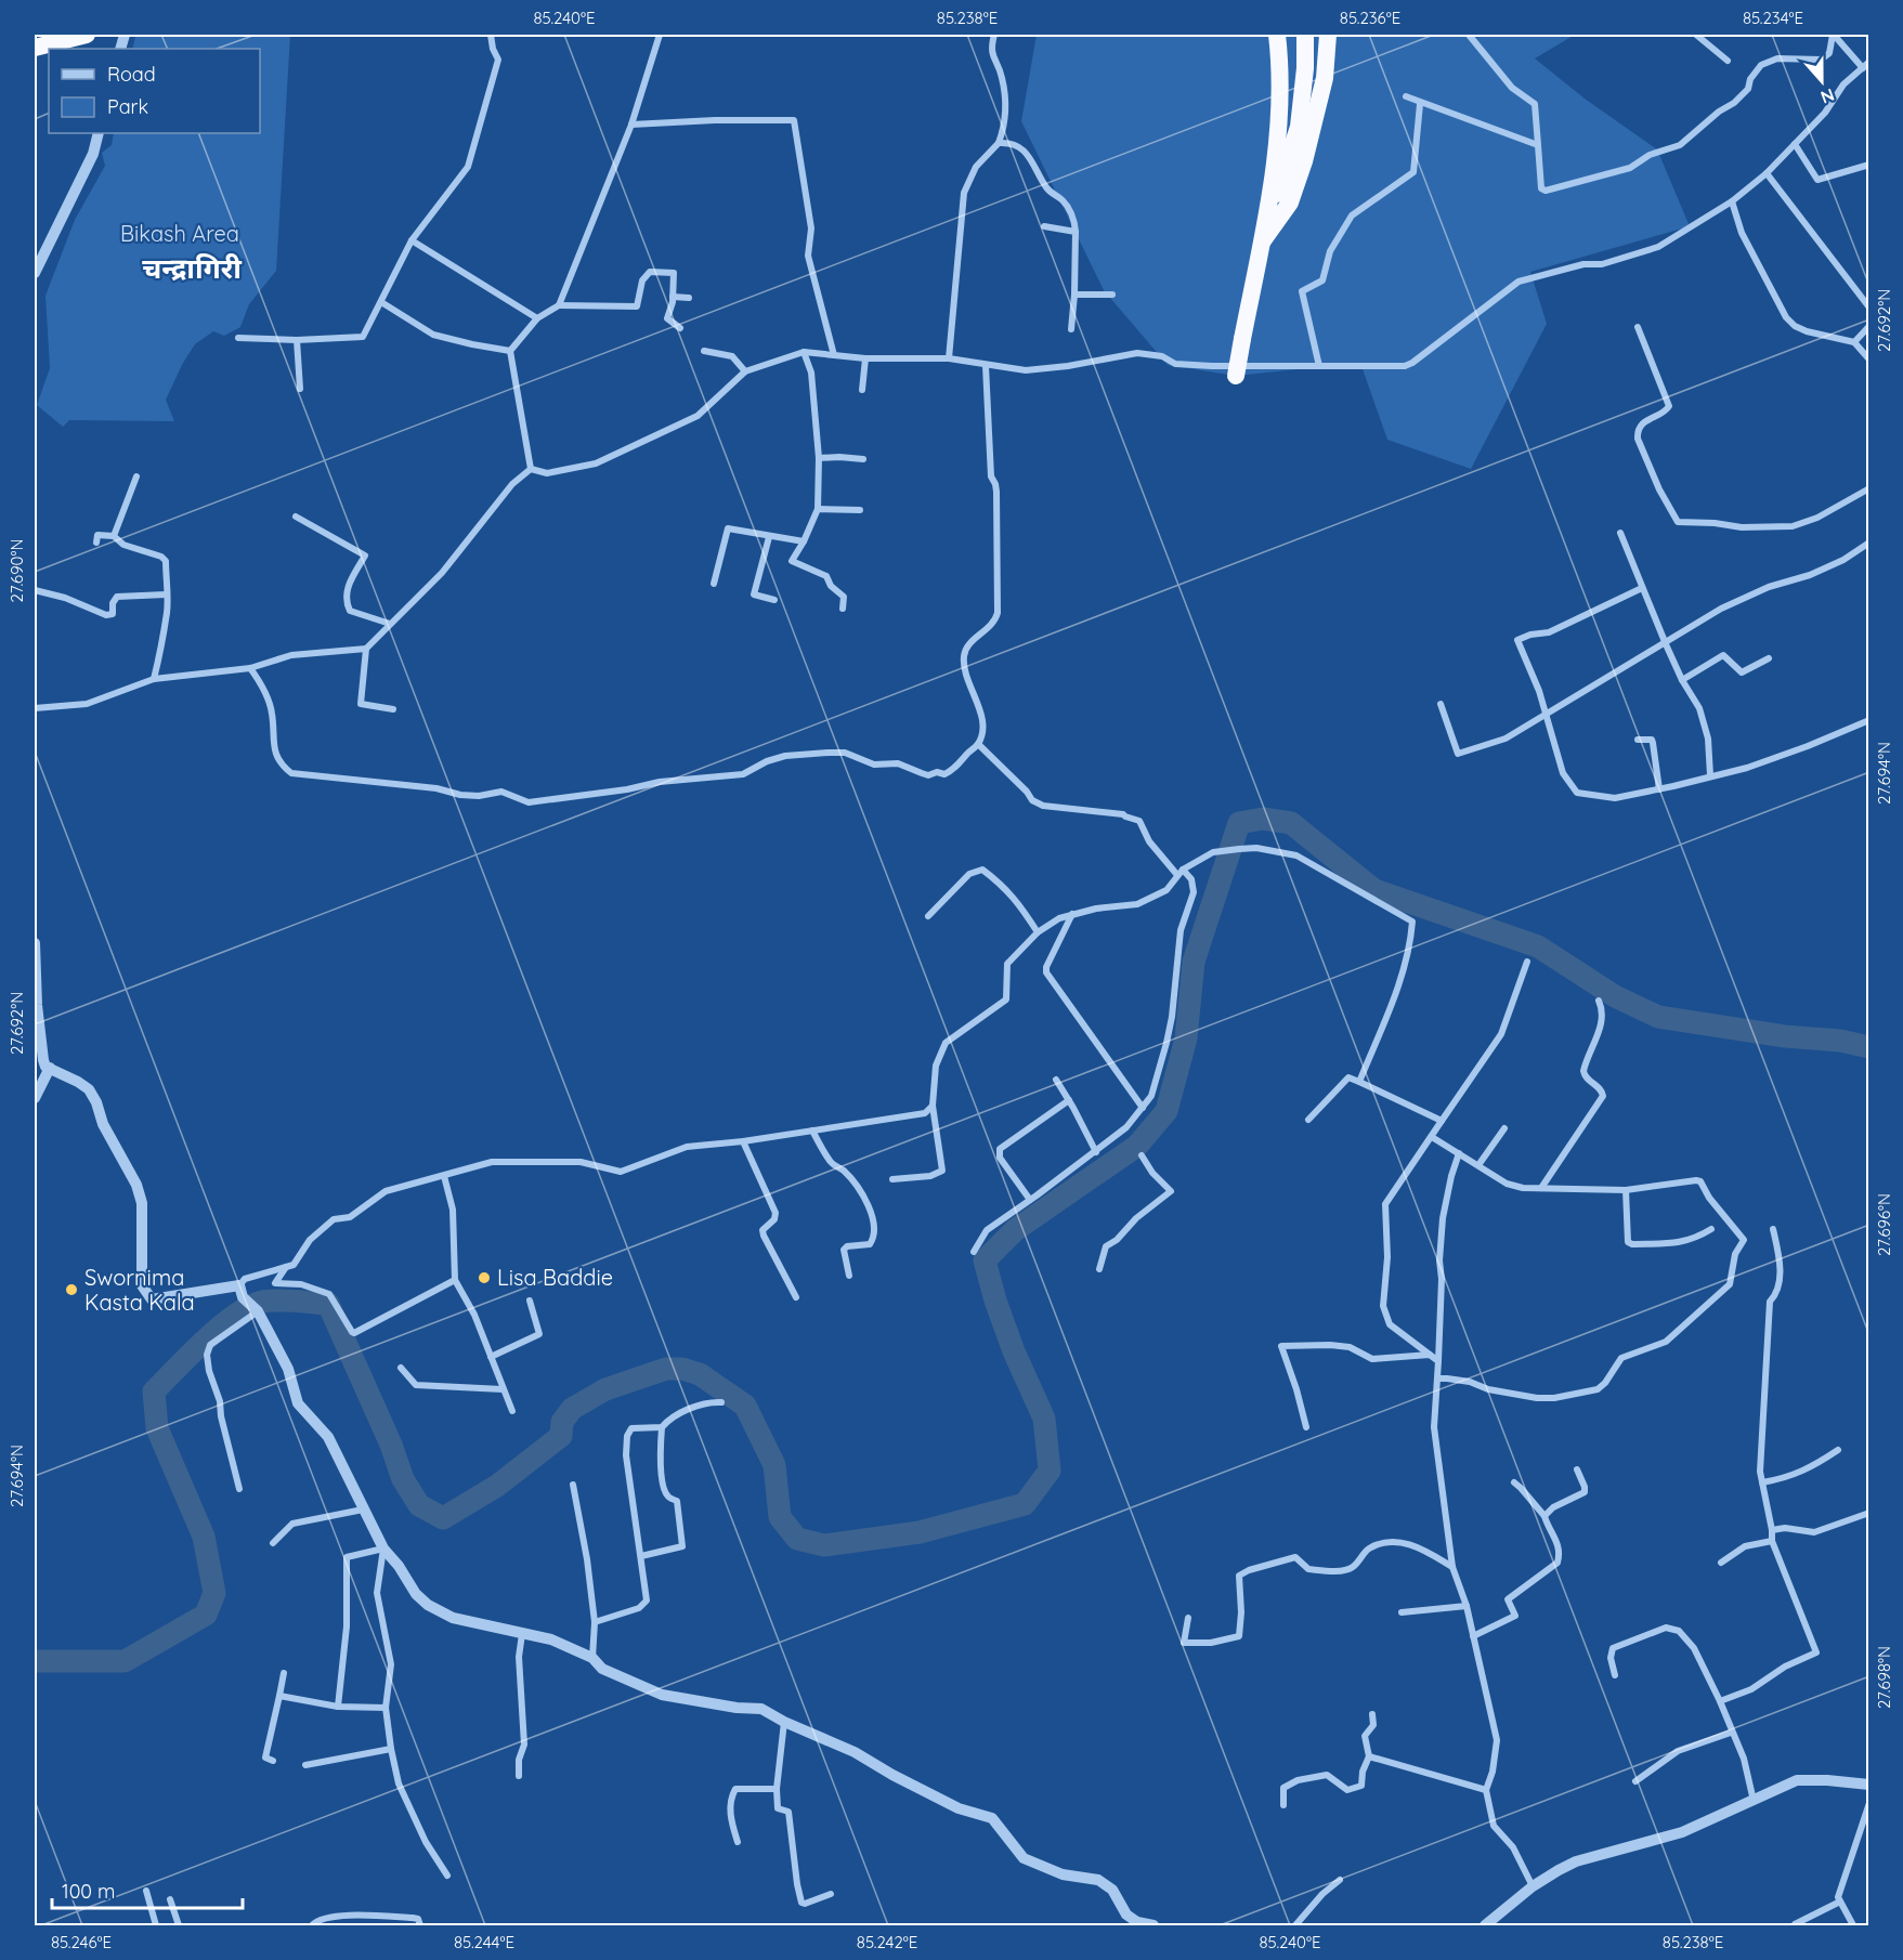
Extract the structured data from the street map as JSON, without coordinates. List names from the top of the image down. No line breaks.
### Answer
{"districts":["चन्द्रागिरी"],"parks":["Bikash Area"],"places":["Lisa Baddie","Swornima Kasta Kala"],"legend":["Road","Park"],"scale_bar":"100 m","north":"bottom","coordinates":["85.240°E","85.238°E","85.236°E","85.234°E","27.692°N","27.690°N","27.694°N","27.696°N","27.698°N","85.246°E","85.244°E","85.242°E"]}
